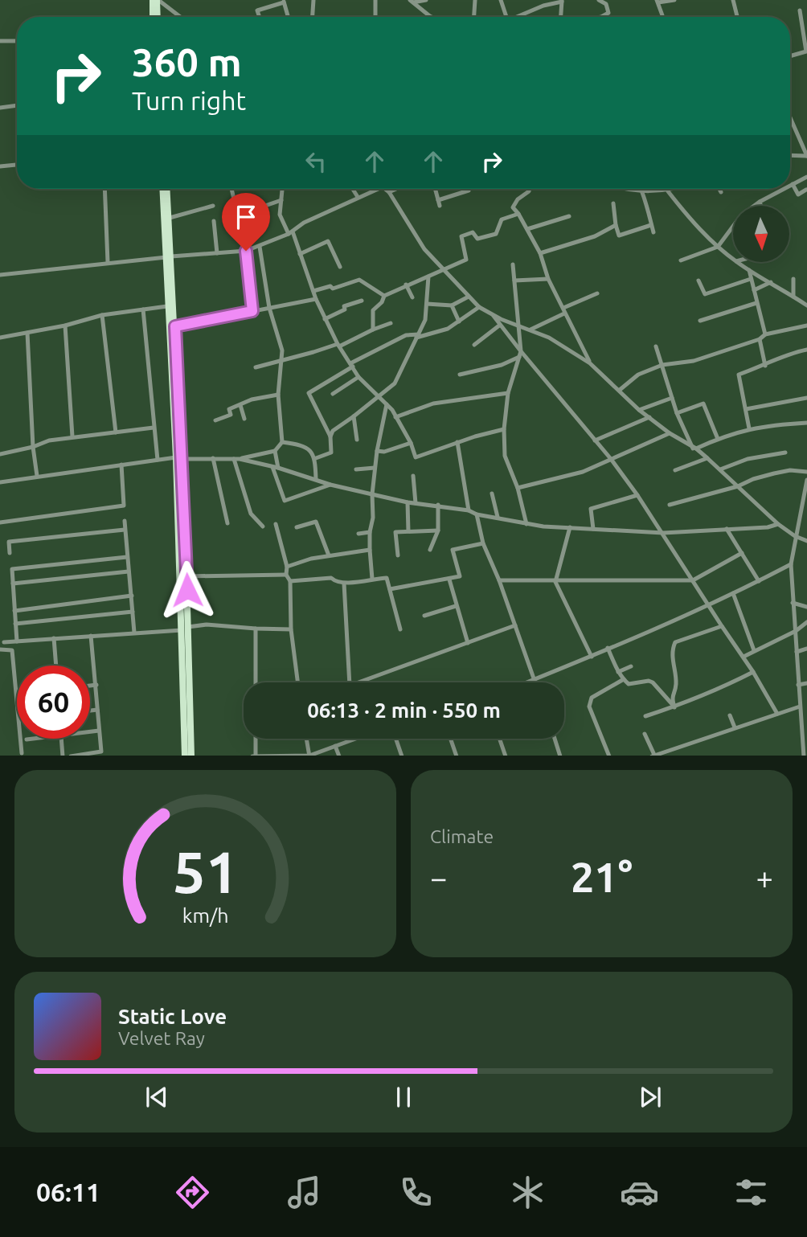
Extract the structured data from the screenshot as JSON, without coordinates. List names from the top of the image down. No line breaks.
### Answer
{"north":"bottom","page":{"turn":["360 m","Turn right"],"limit":"60","trip":"06:13 · 2 min · 550 m","tile":"Climate","heat":["−","21°","+"],"song":["Static Love","Velvet Ray"],"tabs":"06:11","gauge":["51","km/h"]}}
